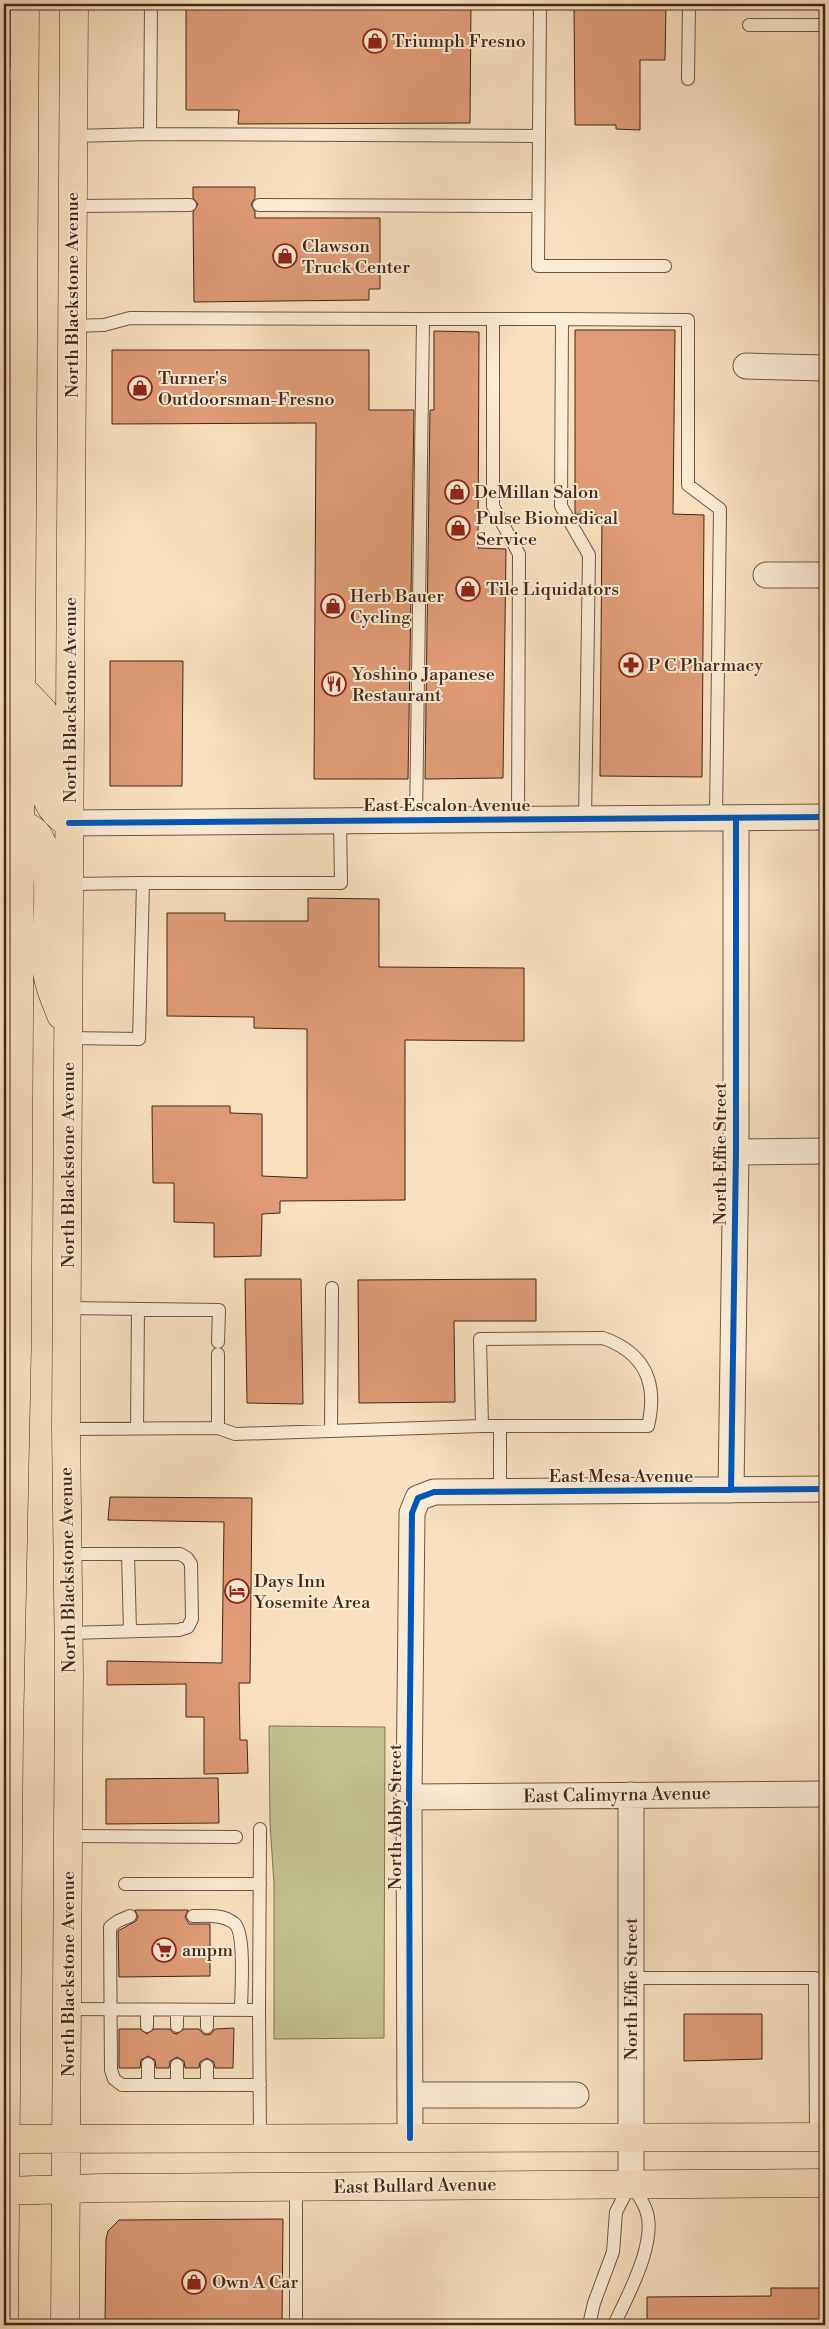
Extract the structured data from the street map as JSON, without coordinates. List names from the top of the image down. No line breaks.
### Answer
{"streets":{"main road":["North Blackstone Avenue","East Bullard Avenue"],"street":["East Escalon Avenue","North Effie Street","East Mesa Avenue","East Calimyrna Avenue","North Abby Street"]},"crossings":[["North Blackstone Avenue","East Escalon Avenue"],["North Blackstone Avenue","East Bullard Avenue"],["East Escalon Avenue","North Effie Street"],["North Effie Street","East Mesa Avenue"],["North Effie Street","East Calimyrna Avenue"],["North Effie Street","East Bullard Avenue"],["East Mesa Avenue","North Abby Street"],["East Calimyrna Avenue","North Abby Street"]],"places":{"shop":["Triumph Fresno","Clawson Truck Center","Turner's Outdoorsman-Fresno","DeMillan Salon","Pulse Biomedical Service","Tile Liquidators","Herb Bauer Cycling","Own A Car"],"pharmacy":["P C Pharmacy"],"restaurant":["Yoshino Japanese Restaurant"],"hotel":["Days Inn Yosemite Area"],"supermarket":["ampm"]}}
